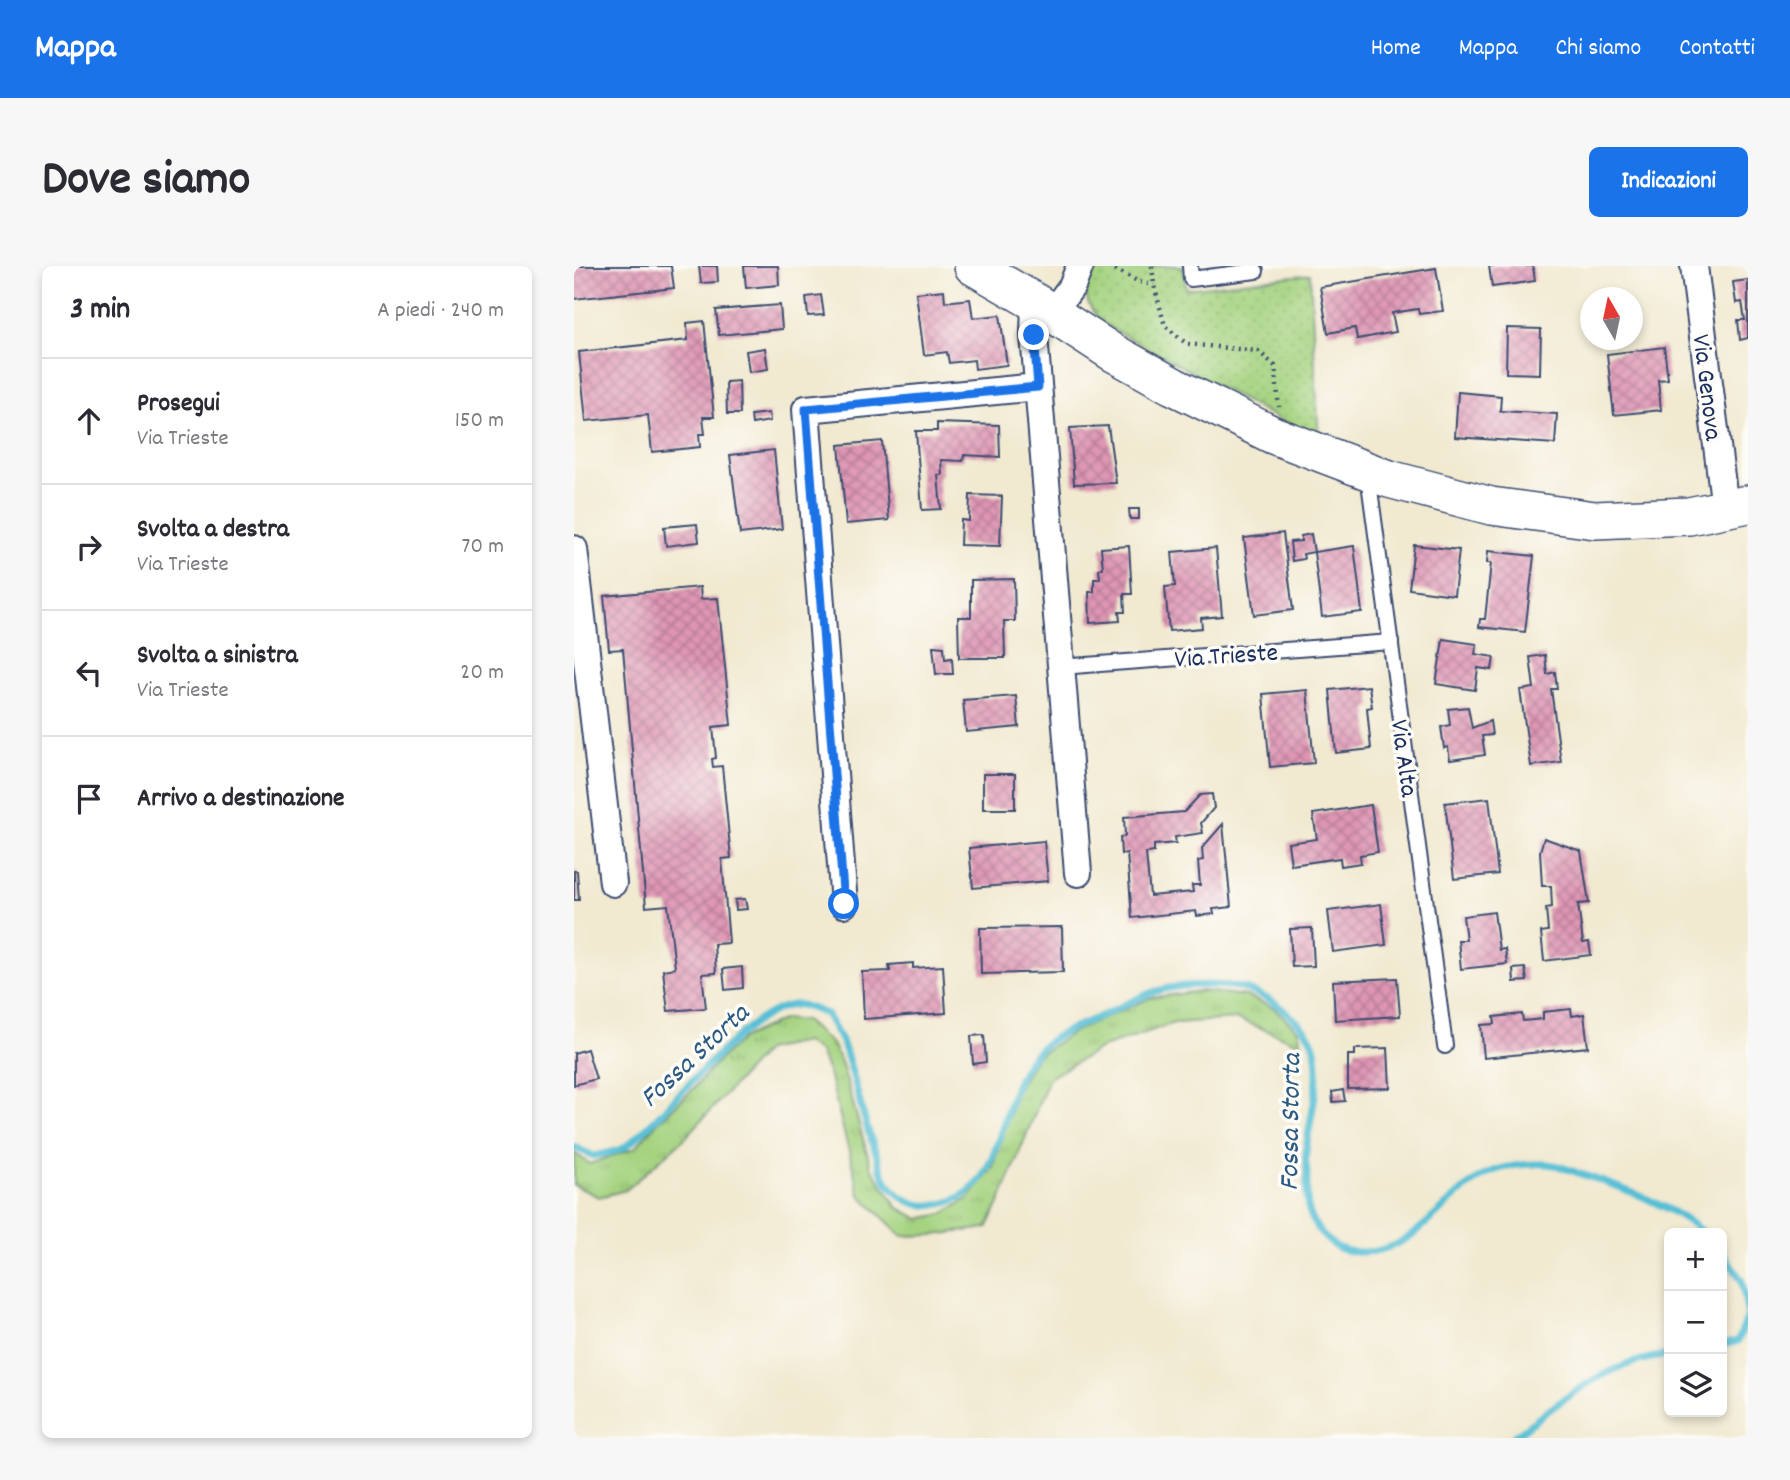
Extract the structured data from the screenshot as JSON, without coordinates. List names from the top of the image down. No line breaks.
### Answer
{"streets":{"street":["Via Genova"],"lane":["Via Trieste","Via Alta"]},"crossings":[["Via Trieste","Via Alta"]],"water":["Fossa Storta"],"north":"top","page":{"header":"Mappa","nav":["Home","Mappa","Chi siamo","Contatti"],"title":"Dove siamo","buttons":"Indicazioni","heading":["3 min","A piedi · 240 m"],"list":[["Prosegui","Via Trieste","150 m"],["Svolta a destra","Via Trieste","70 m"],["Svolta a sinistra","Via Trieste","20 m"],"Arrivo a destinazione"],"map_buttons":["+","−"]}}
